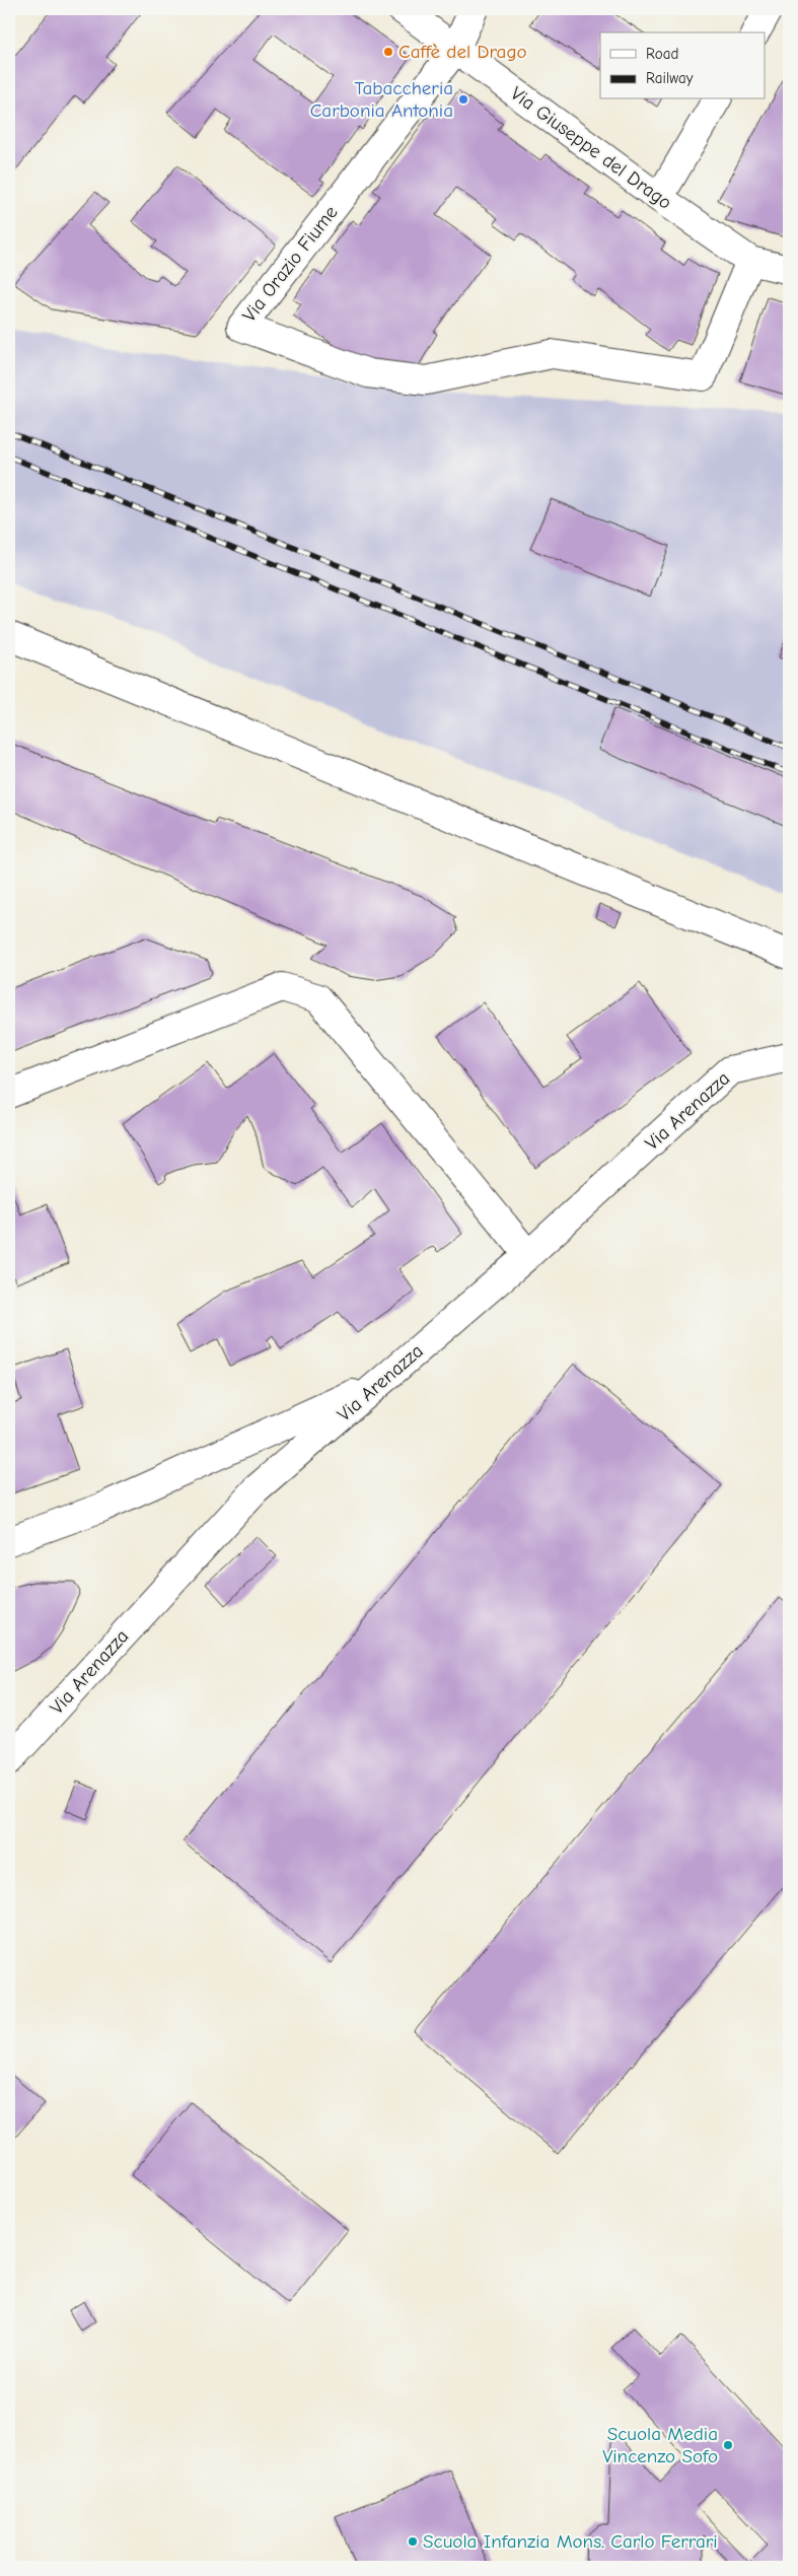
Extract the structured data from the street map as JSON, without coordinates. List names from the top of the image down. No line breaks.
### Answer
{"streets":{"street":["Via Giuseppe del Drago","Via Orazio Fiume","Via Arenazza"]},"crossings":[["Via Giuseppe del Drago","Via Orazio Fiume"]],"places":["Caffè del Drago","Tabaccheria Carbonia Antonia","Scuola Media Vincenzo Sofo","Scuola Infanzia Mons. Carlo Ferrari"],"legend":["Road","Railway"]}
